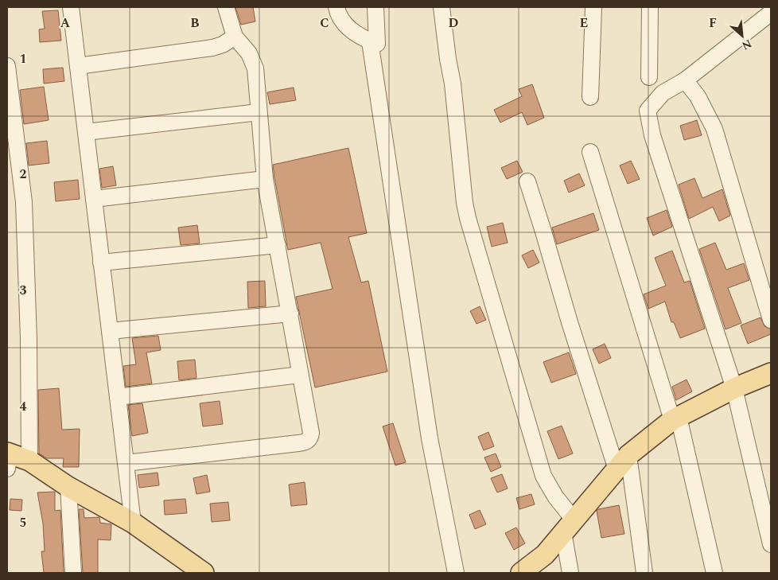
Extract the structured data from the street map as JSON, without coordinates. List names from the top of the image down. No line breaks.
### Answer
{"north":"bottom right","grid":{"columns":["A","B","C","D","E","F"],"rows":["1","2","3","4","5"]}}
